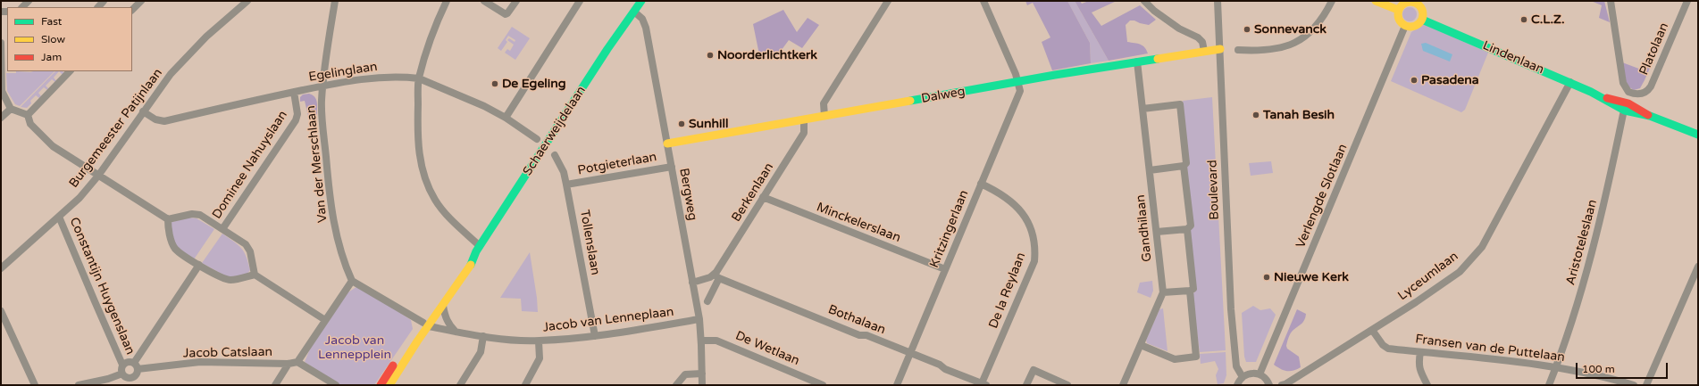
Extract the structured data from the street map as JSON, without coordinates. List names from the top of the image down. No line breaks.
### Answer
{"streets":{"street":["Platolaan","Lindenlaan","Egelinglaan","Dalweg","Burgemeester Patijnlaan","Schaerweijdelaan","Van der Merschlaan","Potgieterlaan","Dominee Nahuyslaan","Boulevard","Berkenlaan","Bergweg","Verlengde Slotlaan","Minckelerslaan","Gandhilaan","Kritzingerlaan","Tollenslaan","Aristoteleslaan","Lyceumlaan","Constantijn Huygenslaan","De la Reylaan","Jacob van Lenneplaan","Bothalaan","De Wetlaan","Fransen van de Puttelaan","Jacob Catslaan"]},"crossings":[["Lindenlaan","Verlengde Slotlaan"],["Lindenlaan","Aristoteleslaan"],["Lindenlaan","Lyceumlaan"],["Egelinglaan","Burgemeester Patijnlaan"],["Egelinglaan","Van der Merschlaan"],["Egelinglaan","Dominee Nahuyslaan"],["Dalweg","Boulevard"],["Dalweg","Berkenlaan"],["Dalweg","Bergweg"],["Dalweg","Gandhilaan"],["Dalweg","Kritzingerlaan"],["Burgemeester Patijnlaan","Constantijn Huygenslaan"],["Schaerweijdelaan","Bergweg"],["Schaerweijdelaan","Jacob van Lenneplaan"],["Potgieterlaan","Bergweg"],["Potgieterlaan","Tollenslaan"],["Berkenlaan","Minckelerslaan"],["Berkenlaan","Bothalaan"],["Bergweg","Jacob van Lenneplaan"],["Bergweg","De Wetlaan"],["Minckelerslaan","Kritzingerlaan"],["Kritzingerlaan","De la Reylaan"],["Kritzingerlaan","Bothalaan"],["Tollenslaan","Jacob van Lenneplaan"],["Aristoteleslaan","Fransen van de Puttelaan"],["Lyceumlaan","Fransen van de Puttelaan"],["Constantijn Huygenslaan","Jacob Catslaan"],["De la Reylaan","Bothalaan"]],"parks":["Jacob van Lennepplein"],"places":["C.L.Z.","Sonnevanck","Noorderlichtkerk","Pasadena","De Egeling","Tanah Besih","Sunhill","Nieuwe Kerk"],"legend":["Fast","Slow","Jam"],"scale_bar":"100 m"}
